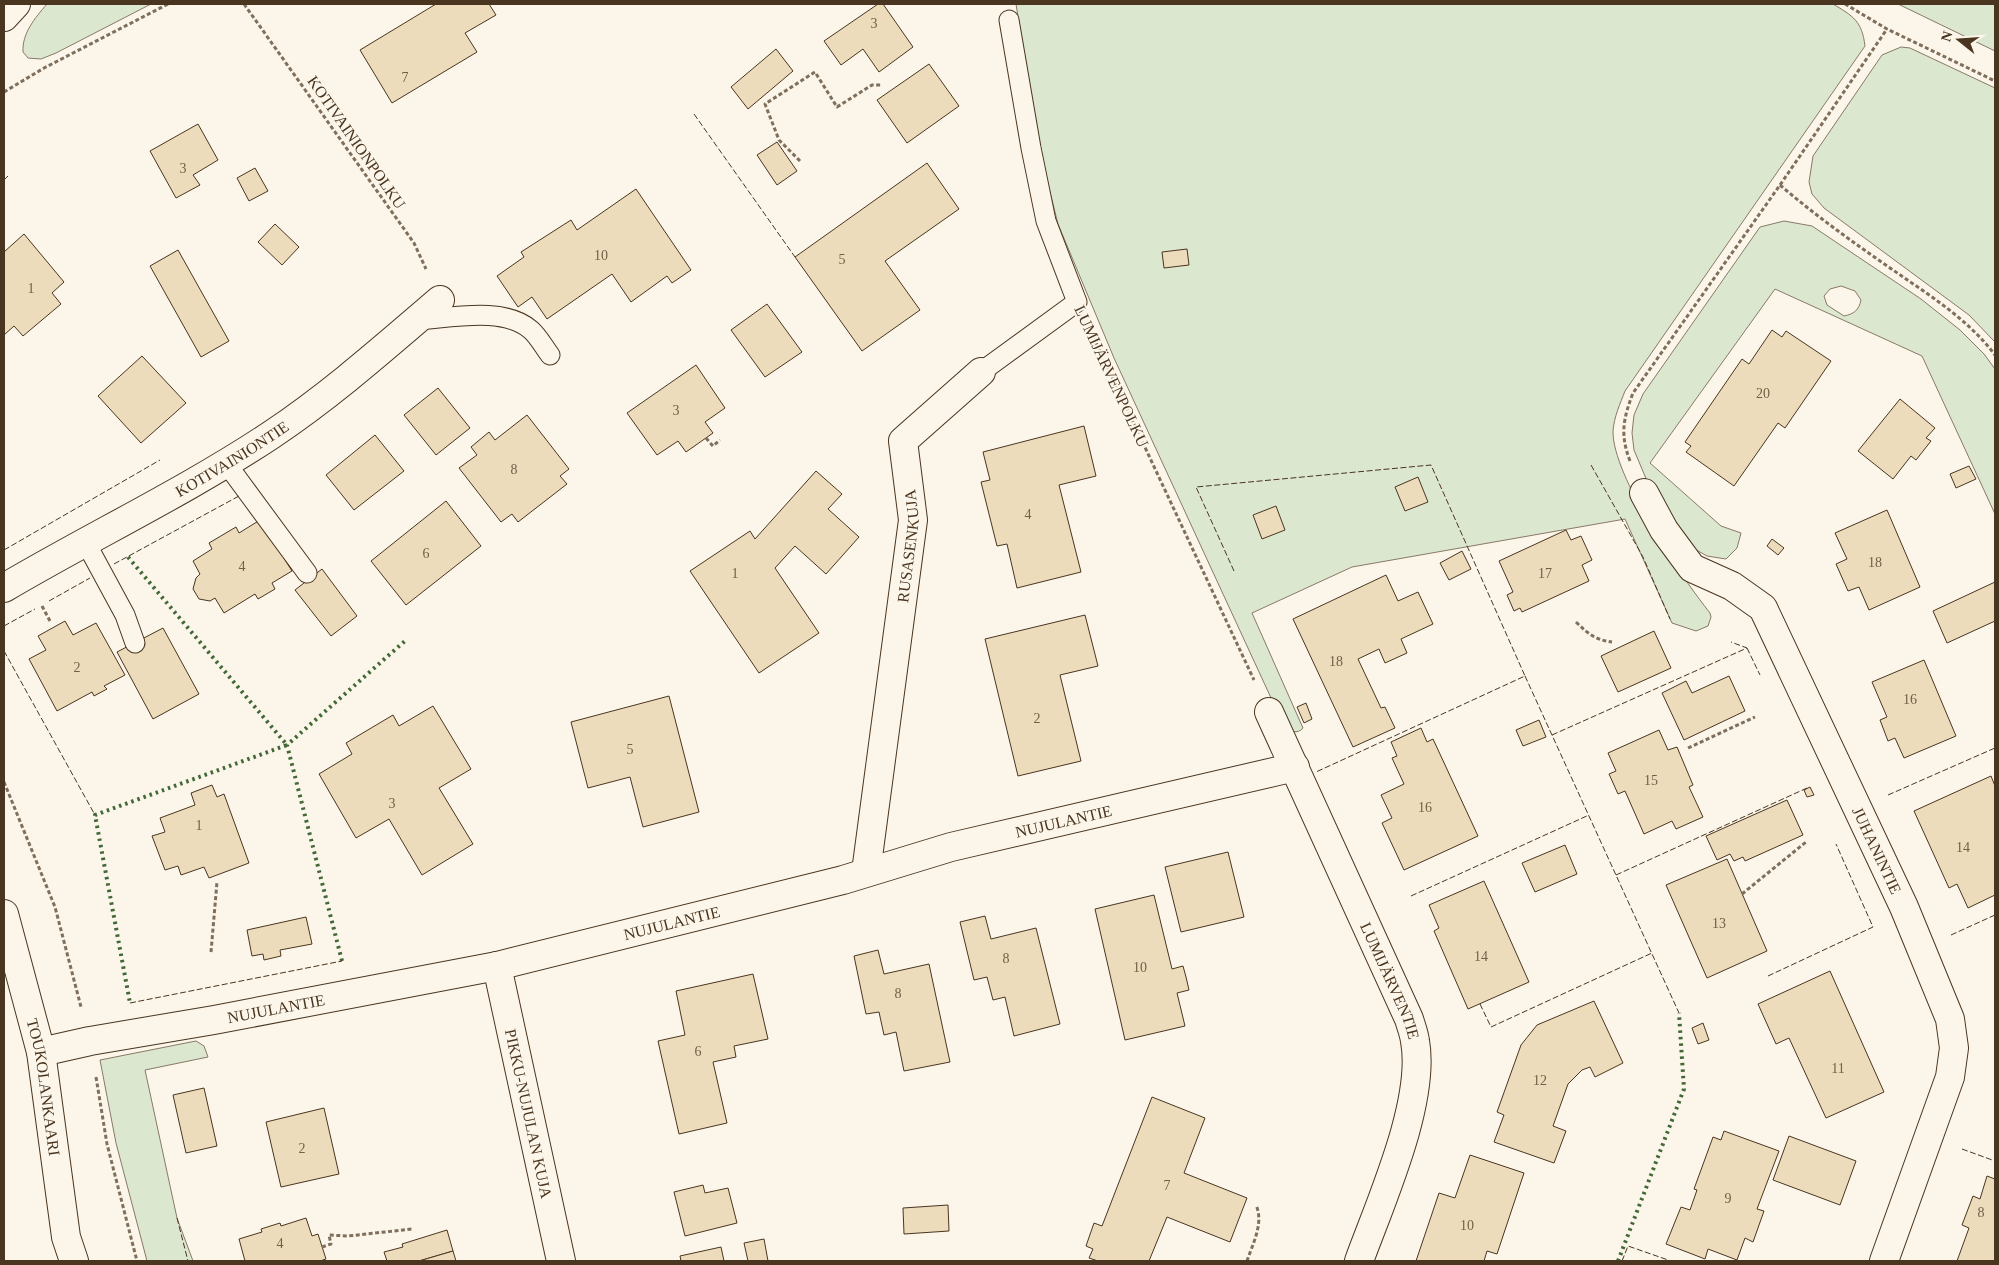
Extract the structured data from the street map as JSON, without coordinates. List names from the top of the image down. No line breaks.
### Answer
{"streets":{"street":["KOTIVAINIONTIE","RUSASENKUJA","NUJULANTIE","JUHANINTIE","LUMIJÄRVENTIE","TOUKOLANKAARI","PIKKU-NUJULAN KUJA"],"lane":["LUMIJÄRVENPOLKU"],"path":["KOTIVAINIONPOLKU"]},"crossings":[["KOTIVAINIONPOLKU","KOTIVAINIONTIE"],["LUMIJÄRVENPOLKU","RUSASENKUJA"],["LUMIJÄRVENPOLKU","LUMIJÄRVENTIE"],["RUSASENKUJA","NUJULANTIE"],["NUJULANTIE","LUMIJÄRVENTIE"],["NUJULANTIE","TOUKOLANKAARI"],["NUJULANTIE","PIKKU-NUJULAN KUJA"]],"house_numbers":["3","7","3","10","5","1","20","3","8","4","6","18","4","1","17","18","2","16","2","5","15","3","16","1","14","13","14","8","10","8","6","11","12","2","7","9","8","10","4"],"north":"left"}
